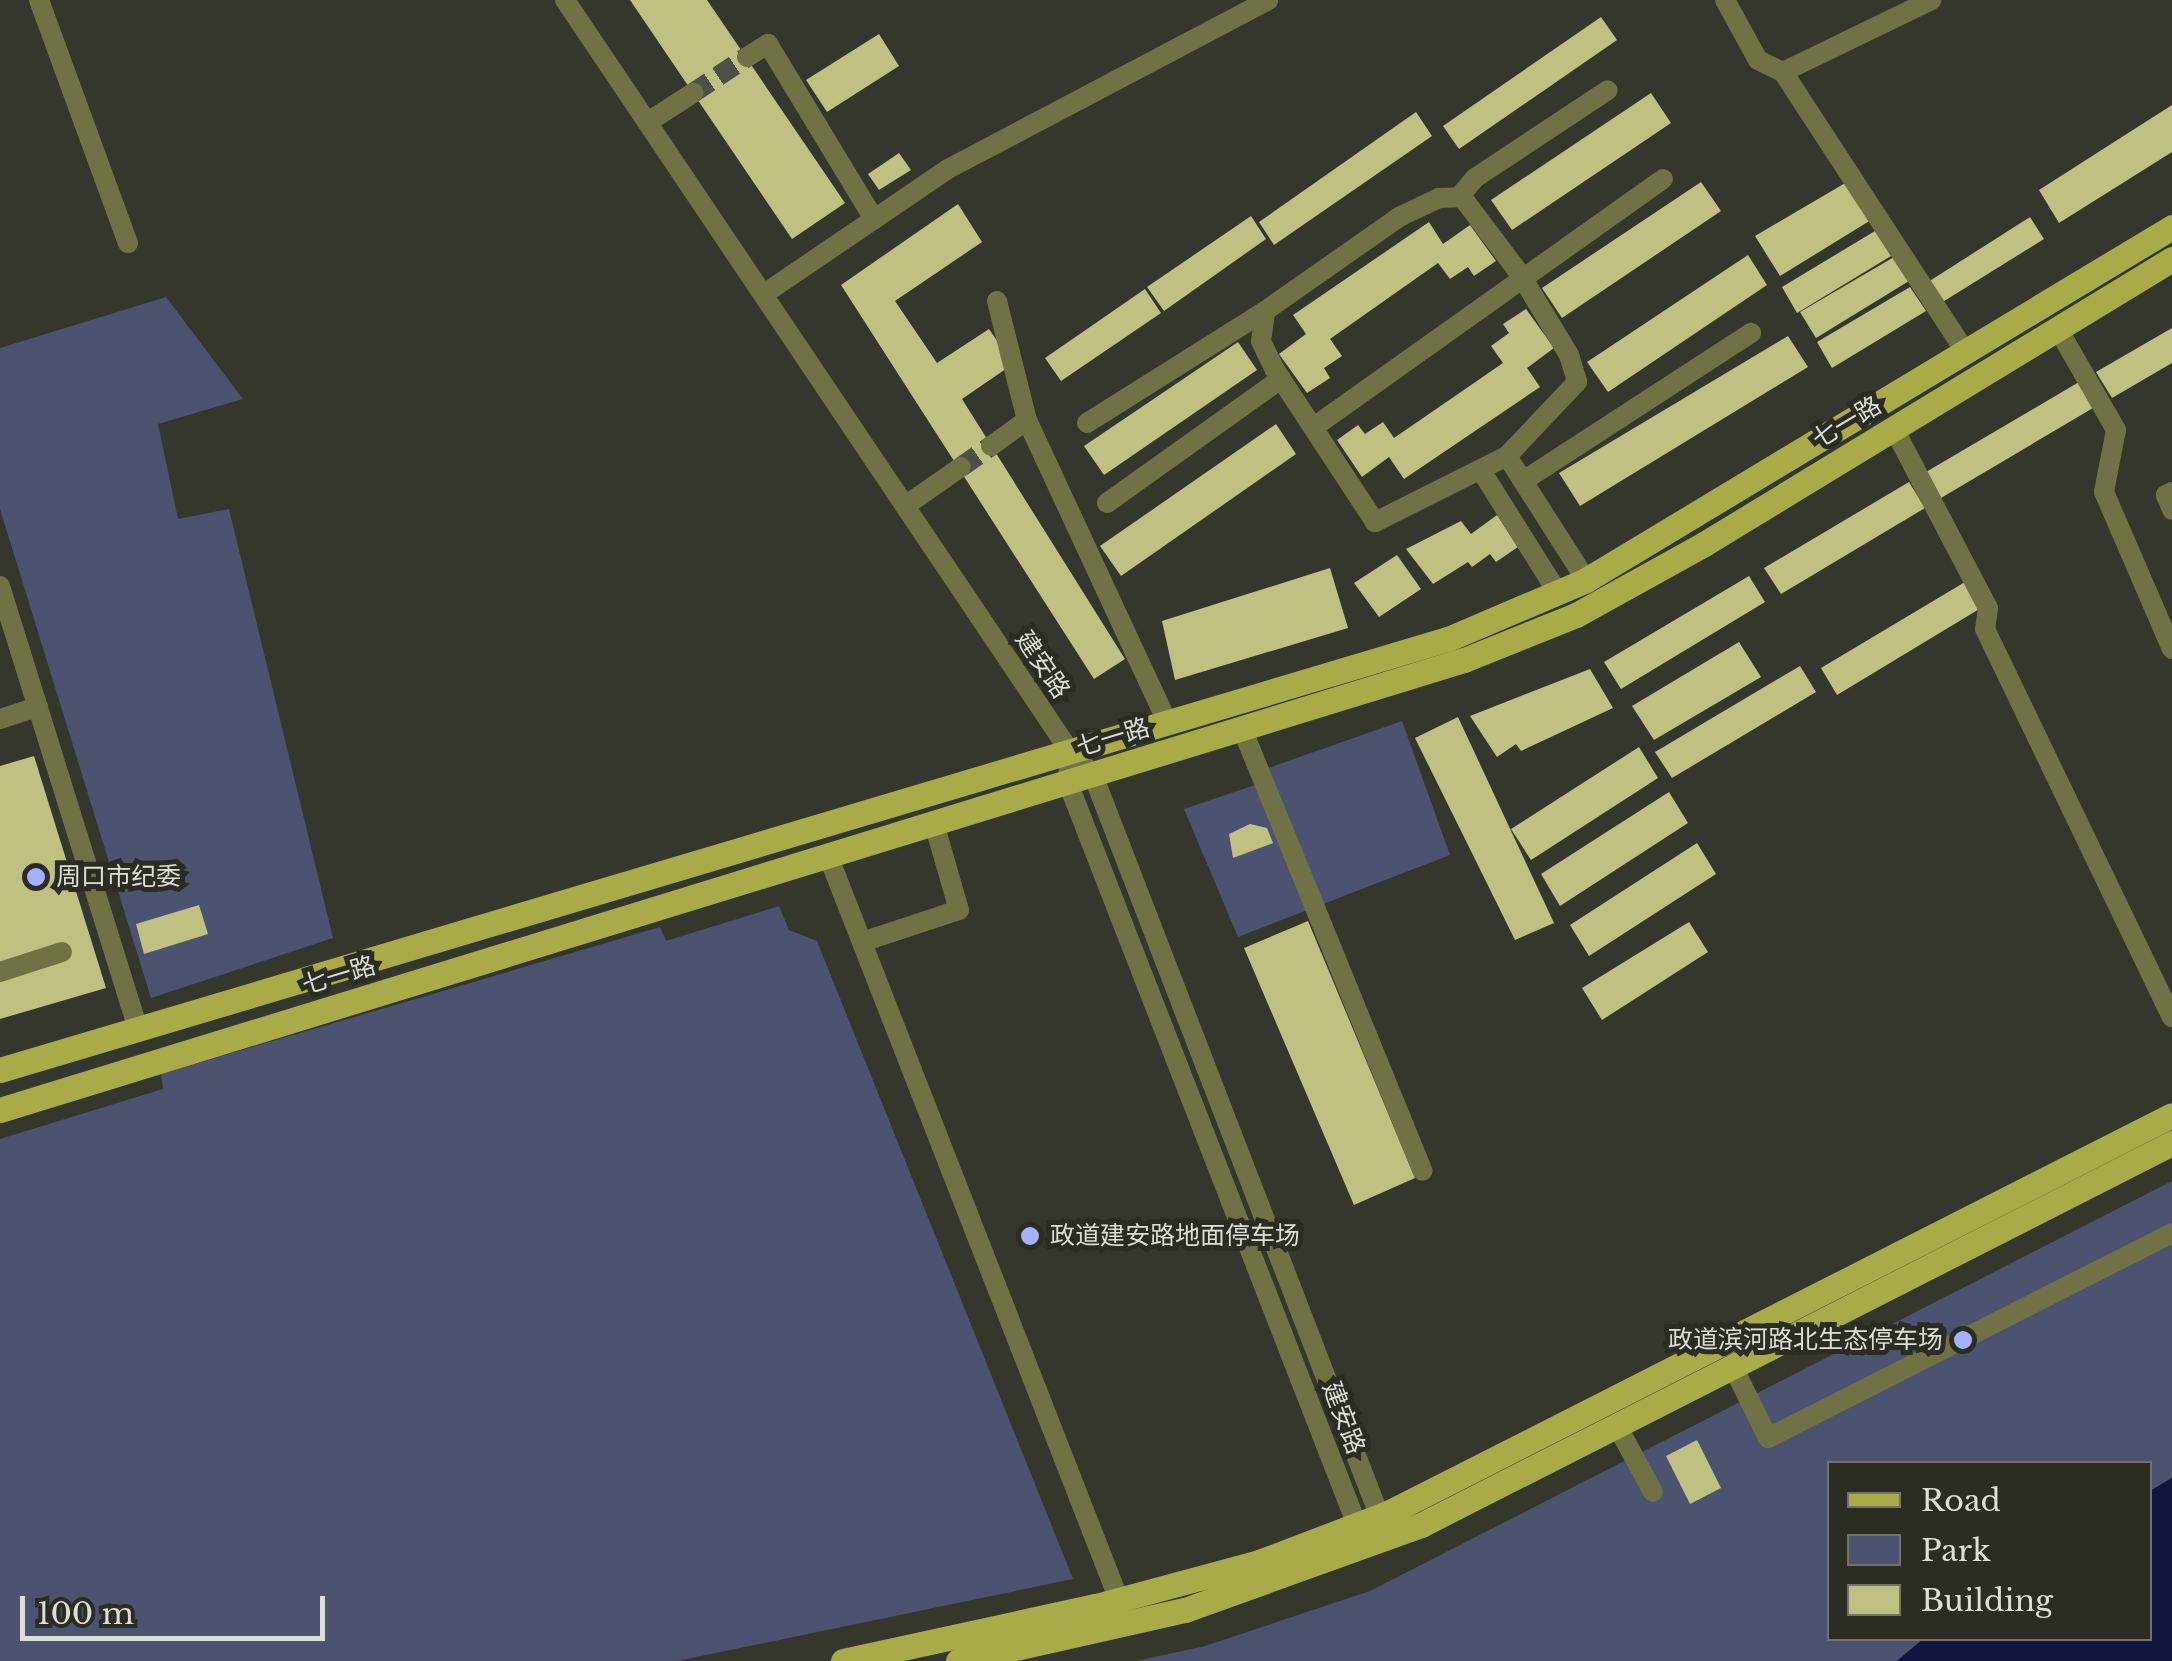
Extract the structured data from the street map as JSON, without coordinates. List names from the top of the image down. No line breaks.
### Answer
{"streets":{"main road":["七一路"],"street":["建安路"]},"crossings":[["七一路","建安路"]],"places":["周口市纪委","政道建安路地面停车场","政道滨河路北生态停车场"],"legend":["Road","Park","Building"],"scale_bar":"100 m"}
